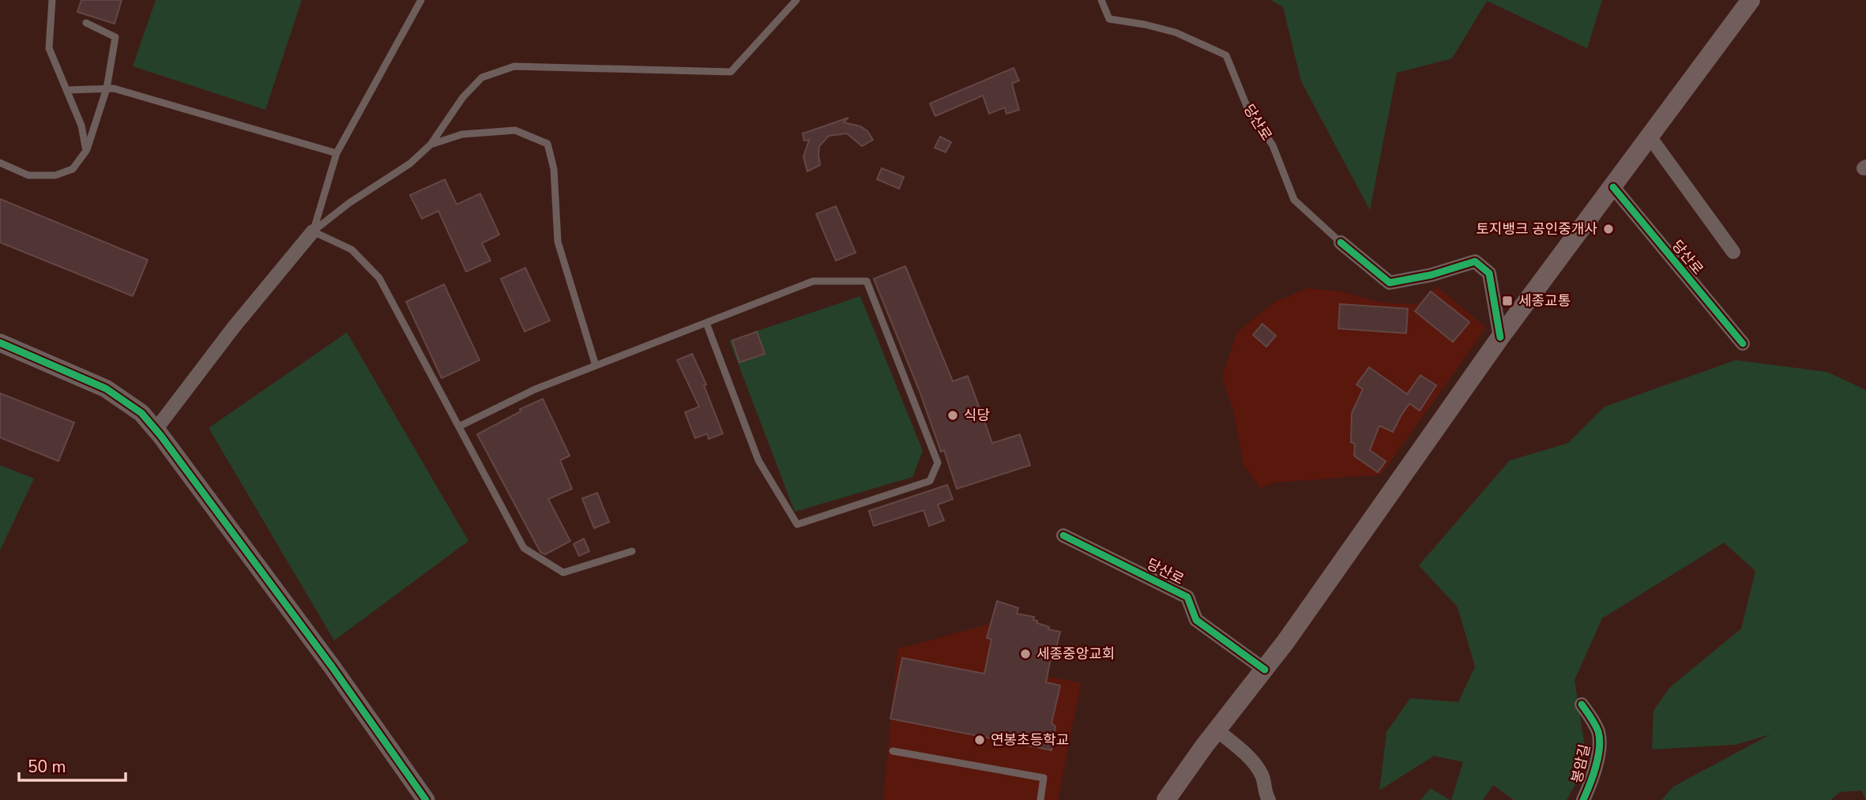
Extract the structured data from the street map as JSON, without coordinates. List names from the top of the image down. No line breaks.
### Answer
{"streets":{"street":["당산로","봉암길"]},"places":{"other":["토지뱅크 공인중개사","식당","세종중앙교회","연봉초등학교"],"transit":["세종교통"]},"scale_bar":"50 m"}
